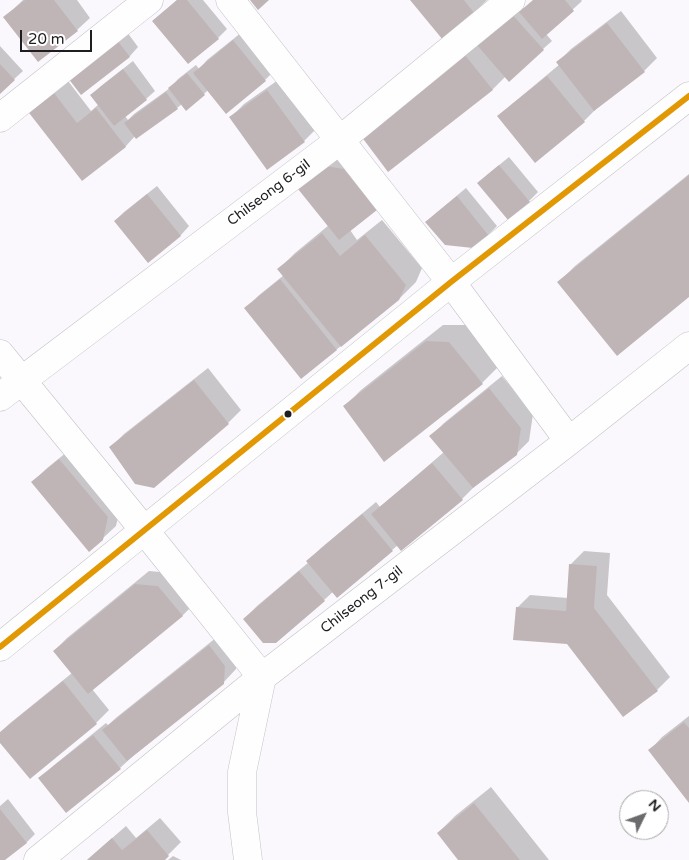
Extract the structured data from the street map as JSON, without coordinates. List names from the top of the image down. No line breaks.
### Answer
{"streets":{"street":["Chilseong 6-gil","Chilseong 7-gil"]},"scale_bar":"20 m","north":"top right"}
